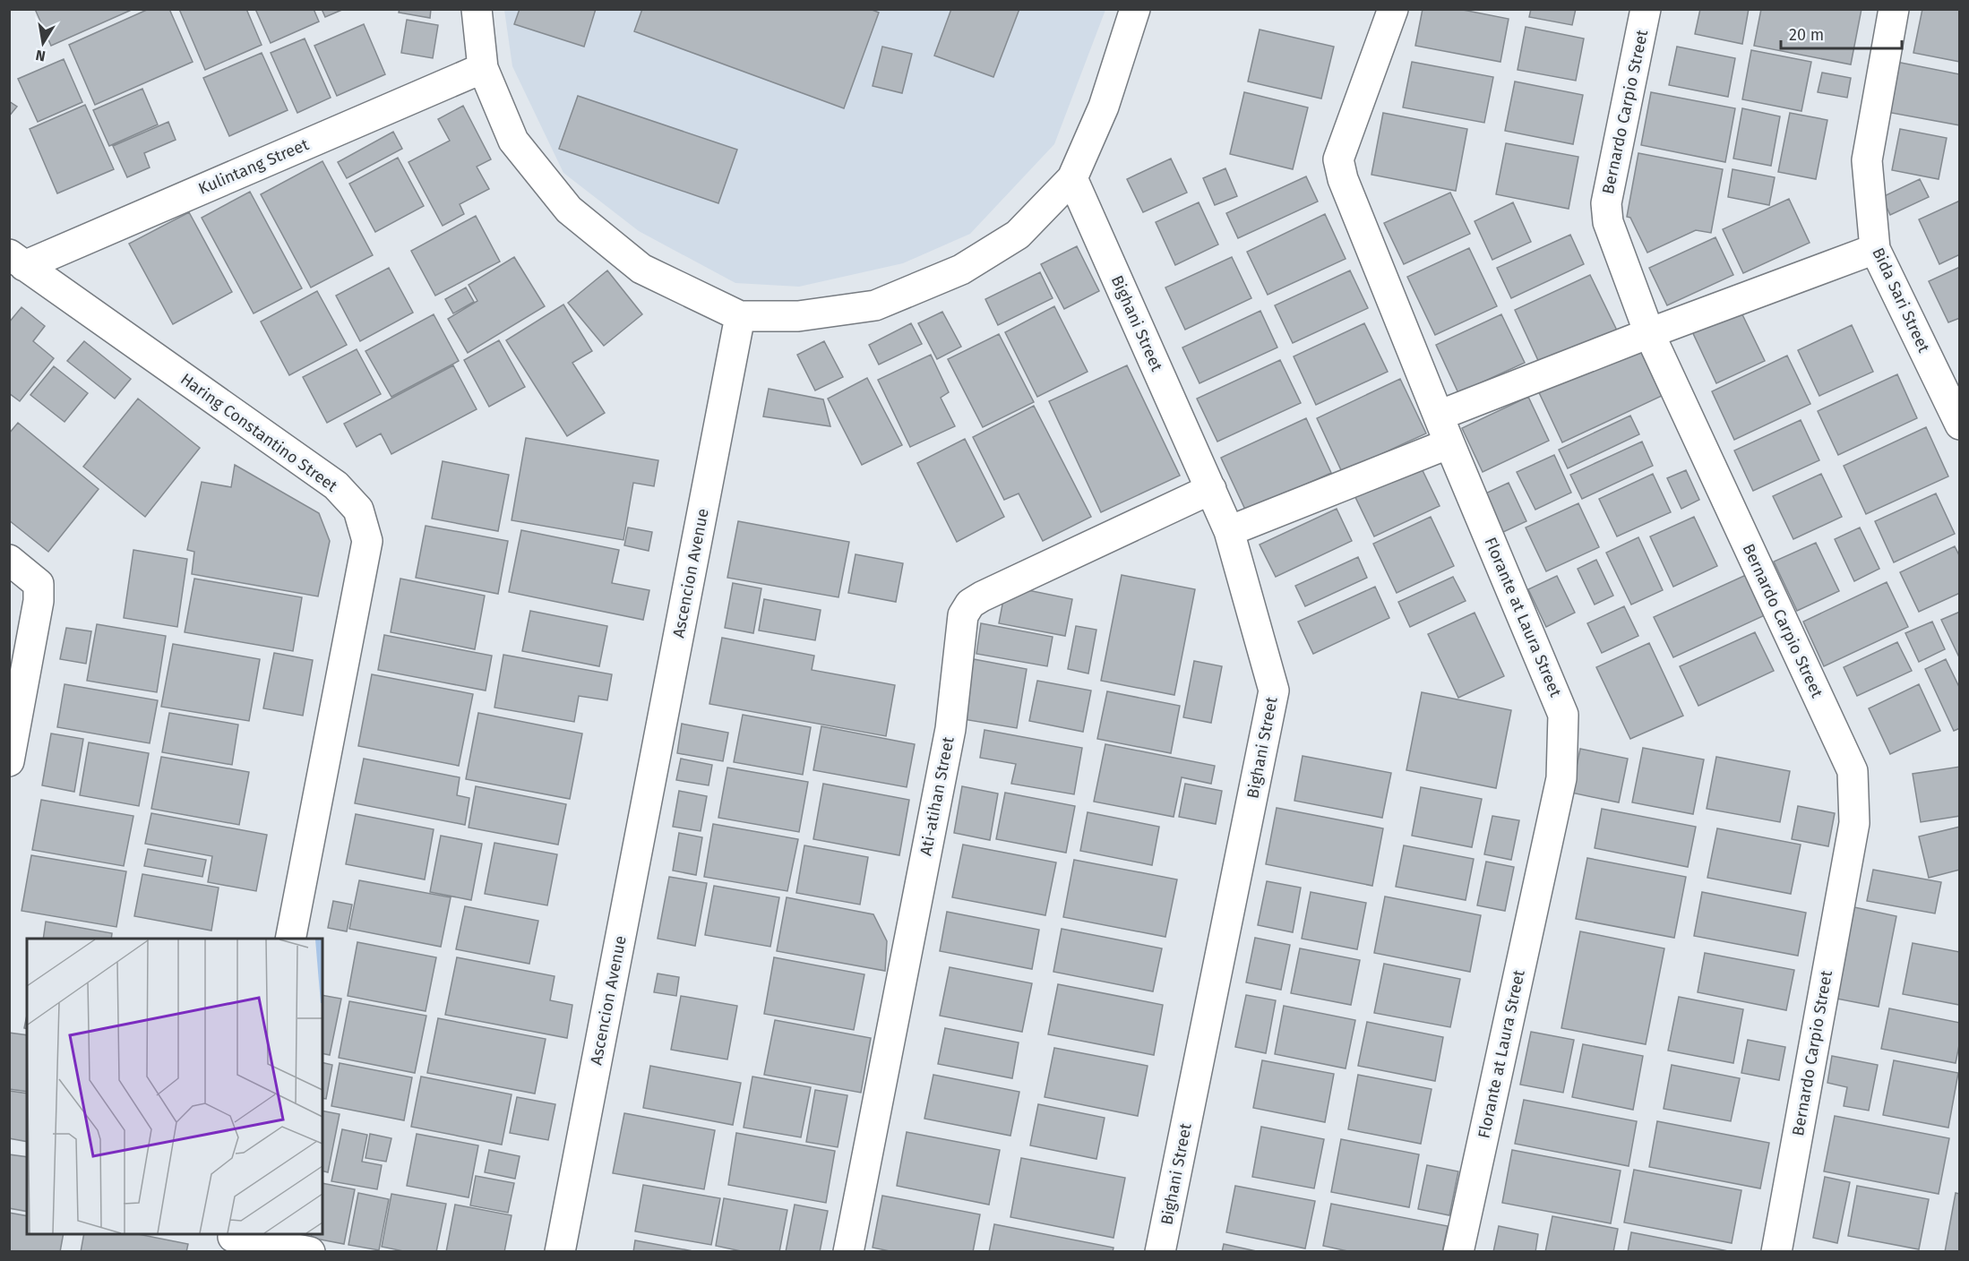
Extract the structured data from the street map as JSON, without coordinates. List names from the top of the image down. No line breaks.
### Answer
{"streets":{"street":["Bernardo Carpio Street","Kulintang Street","Bida Sari Street","Bighani Street","Haring Constantino Street","Ascencion Avenue","Florante at Laura Street","Ati-atihan Street"]},"crossings":[["Kulintang Street","Haring Constantino Street"],["Bighani Street","Ati-atihan Street"]],"scale_bar":"20 m","north":"bottom"}
